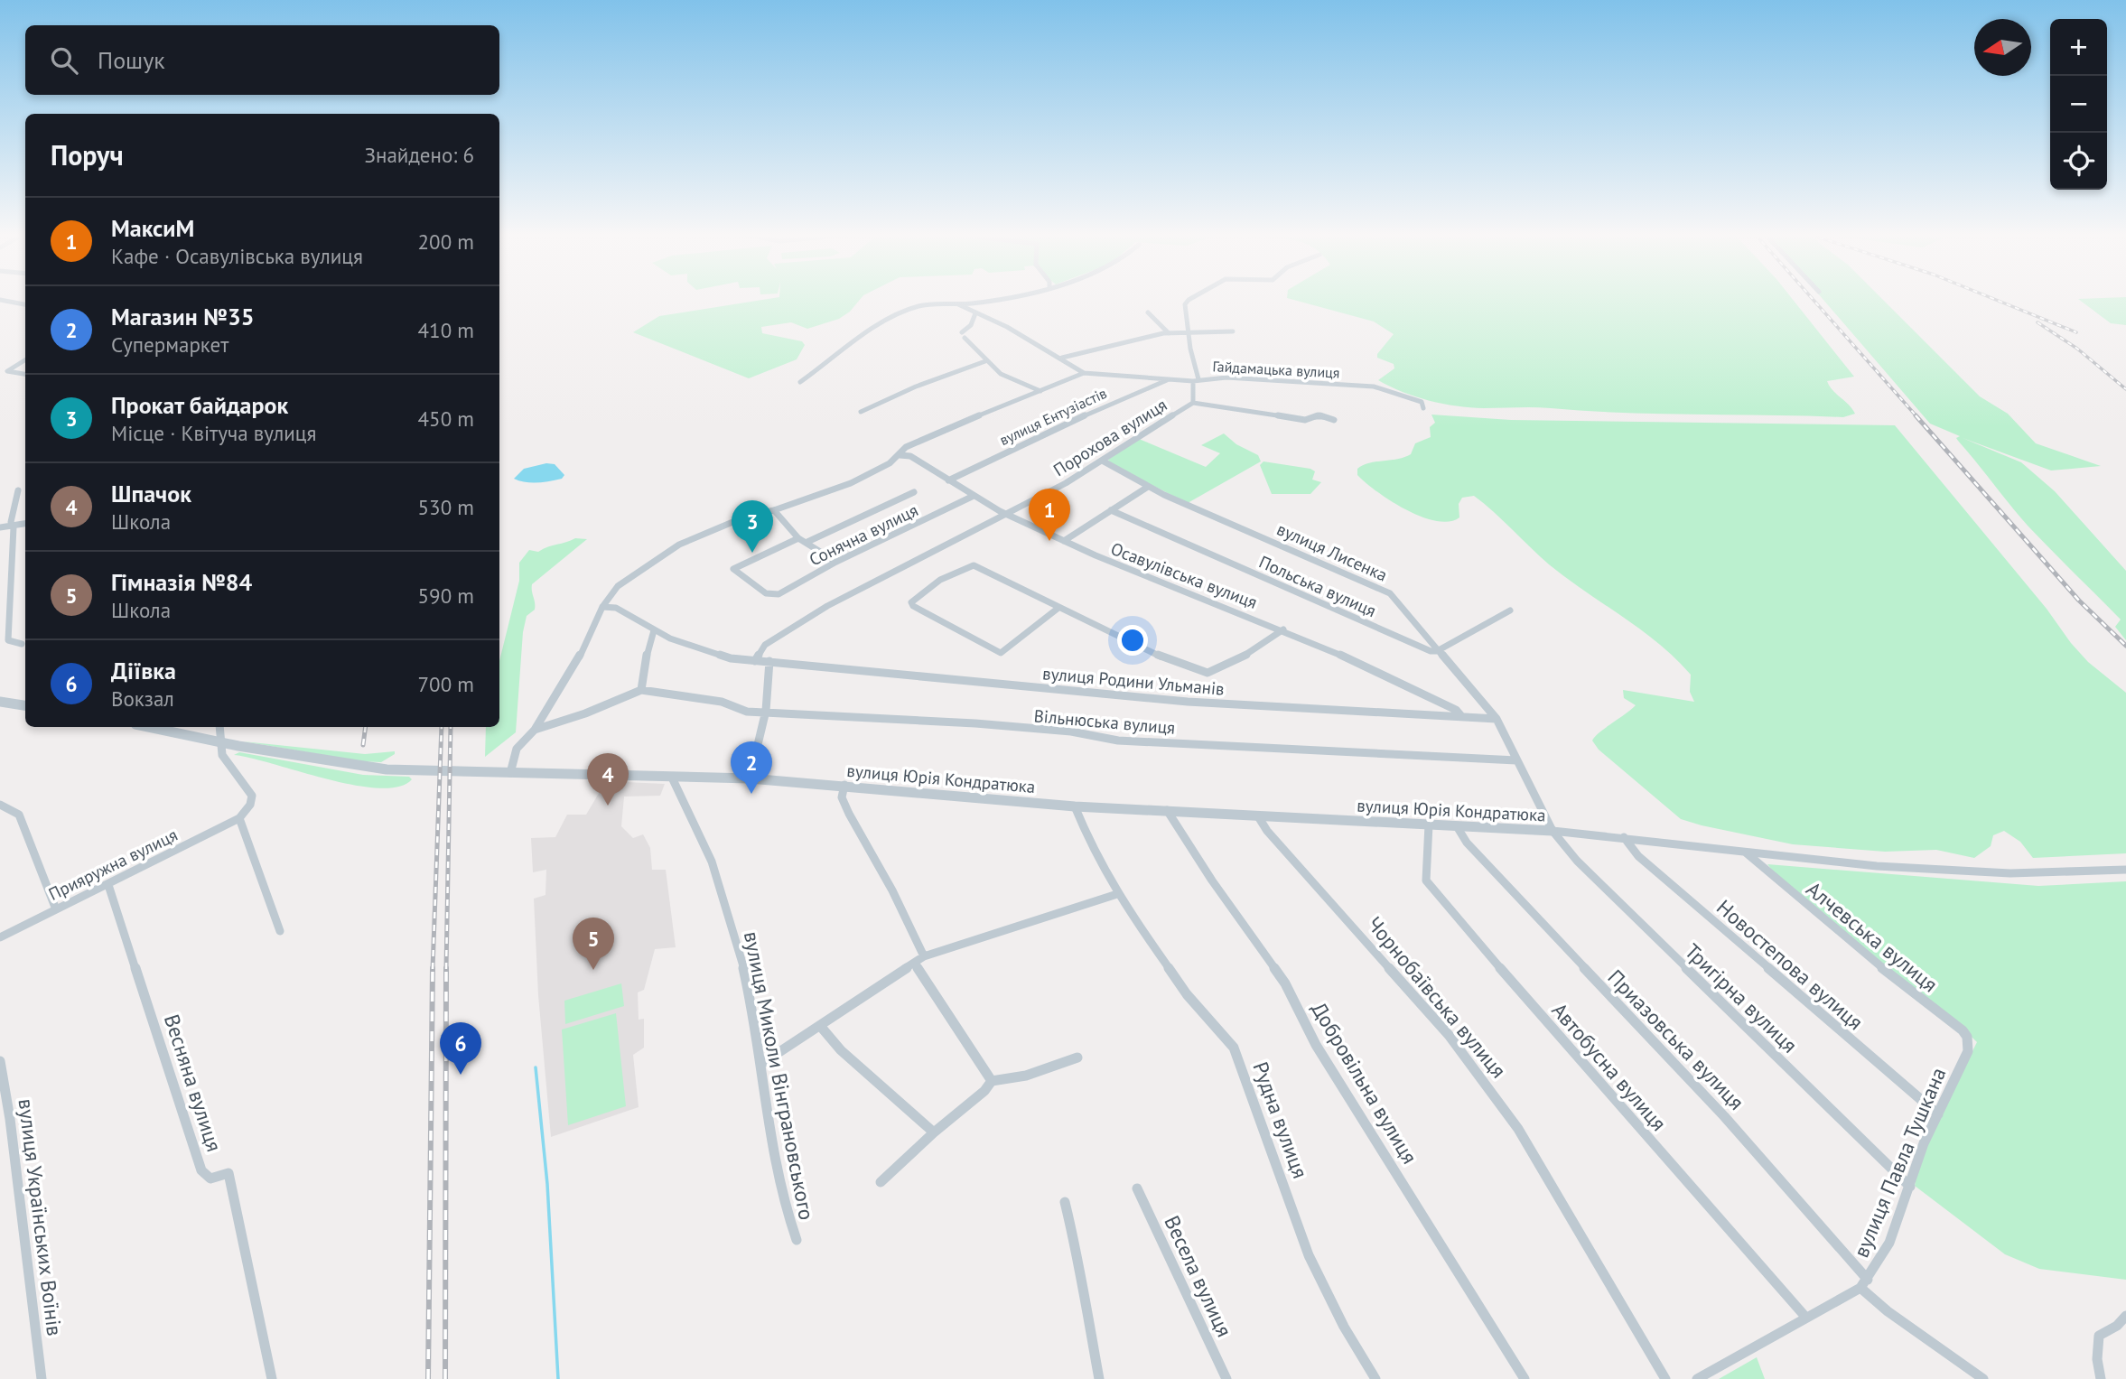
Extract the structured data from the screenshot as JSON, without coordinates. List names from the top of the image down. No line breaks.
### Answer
{"streets":{"street":["Гайдамацька вулиця","вулиця Ентузіастів","Порохова вулиця","Сонячна вулиця","вулиця Лисенка","Осавулівська вулиця","Польська вулиця","вулиця Родини Ульманів","Вільнюська вулиця","вулиця Юрія Кондратюка","Прияружна вулиця","Алчевська вулиця","Новостепова вулиця","Чорнобаївська вулиця","Тригірна вулиця","Приазовська вулиця","Автобусна вулиця","вулиця Миколи Вінграновського","Весняна вулиця","Добровільна вулиця","Рудна вулиця","вулиця Павла Тушкана","вулиця Українських Воїнів","Весела вулиця"]},"crossings":[["Гайдамацька вулиця","вулиця Ентузіастів"],["Гайдамацька вулиця","Осавулівська вулиця"],["Гайдамацька вулиця","вулиця Родини Ульманів"],["Гайдамацька вулиця","вулиця Юрія Кондратюка"],["вулиця Ентузіастів","Осавулівська вулиця"],["Порохова вулиця","вулиця Лисенка"],["Порохова вулиця","Осавулівська вулиця"],["Порохова вулиця","вулиця Родини Ульманів"],["Сонячна вулиця","Осавулівська вулиця"],["вулиця Лисенка","Польська вулиця"],["вулиця Лисенка","вулиця Родини Ульманів"],["вулиця Лисенка","Вільнюська вулиця"],["вулиця Лисенка","вулиця Юрія Кондратюка"],["вулиця Лисенка","Тригірна вулиця"],["Осавулівська вулиця","вулиця Родини Ульманів"],["вулиця Юрія Кондратюка","Алчевська вулиця"],["вулиця Юрія Кондратюка","Новостепова вулиця"],["вулиця Юрія Кондратюка","Чорнобаївська вулиця"],["вулиця Юрія Кондратюка","Тригірна вулиця"],["вулиця Юрія Кондратюка","Приазовська вулиця"],["вулиця Юрія Кондратюка","Автобусна вулиця"],["вулиця Юрія Кондратюка","вулиця Миколи Вінграновського"],["вулиця Юрія Кондратюка","Добровільна вулиця"],["вулиця Юрія Кондратюка","Рудна вулиця"],["Прияружна вулиця","Весняна вулиця"],["Алчевська вулиця","вулиця Павла Тушкана"],["Новостепова вулиця","вулиця Павла Тушкана"],["Тригірна вулиця","вулиця Павла Тушкана"],["Приазовська вулиця","вулиця Павла Тушкана"],["Автобусна вулиця","вулиця Павла Тушкана"]],"north":"left","page":{"map_buttons":["+","−"],"search":"Пошук","heading":["Поруч","Знайдено: 6"],"list":[{"mark":"1","name":"МаксиМ","note":"Кафе · Осавулівська вулиця","value":"200 m"},{"mark":"2","name":"Магазин №35","note":"Супермаркет","value":"410 m"},{"mark":"3","name":"Прокат байдарок","note":"Місце · Квітуча вулиця","value":"450 m"},{"mark":"4","name":"Шпачок","note":"Школа","value":"530 m"},{"mark":"5","name":"Гімназія №84","note":"Школа","value":"590 m"},{"mark":"6","name":"Діївка","note":"Вокзал","value":"700 m"}],"pins":["1","3","2","4","5","6"]}}
